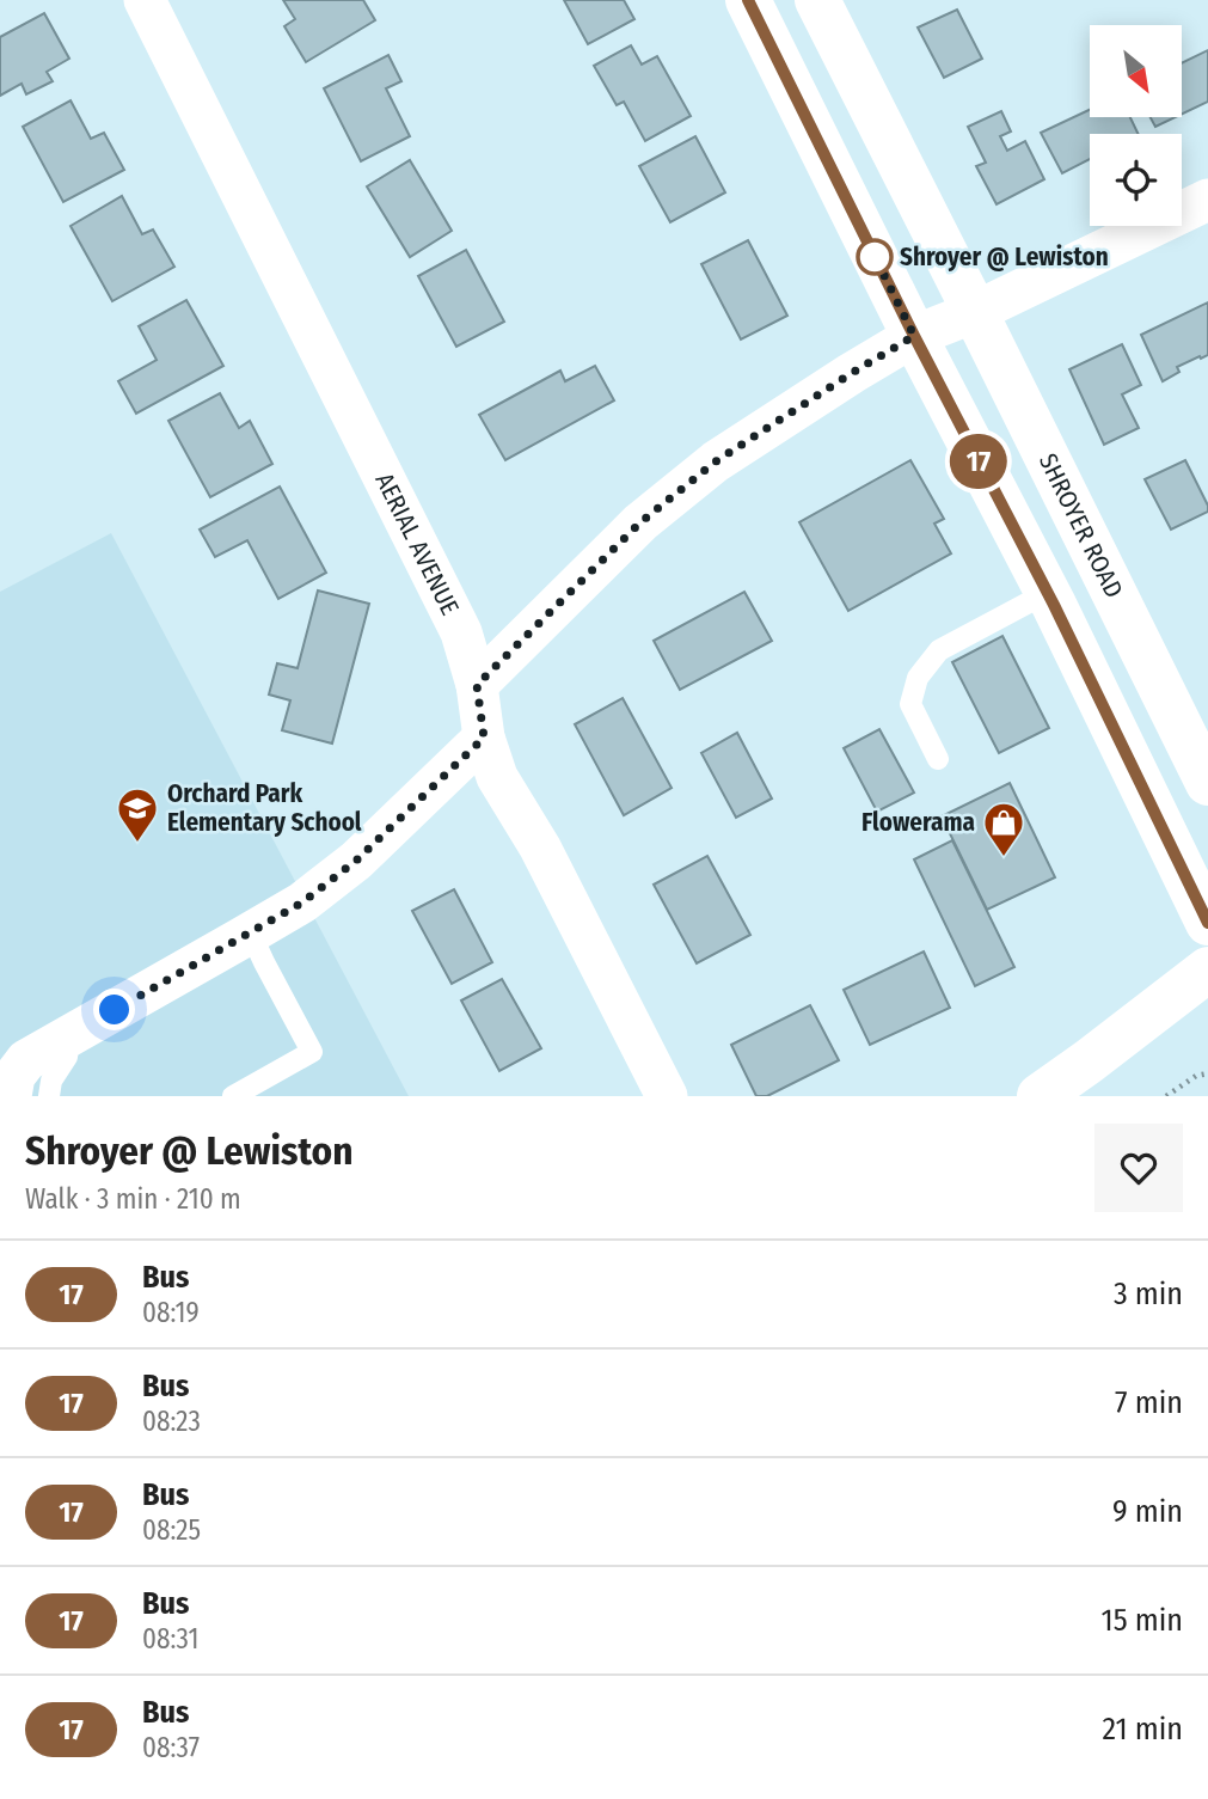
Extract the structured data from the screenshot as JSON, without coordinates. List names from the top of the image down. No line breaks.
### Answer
{"streets":{"main road":["SHROYER ROAD"],"street":["AERIAL AVENUE"]},"places":{"other":["Shroyer @ Lewiston"],"school or university":["Orchard Park Elementary School"],"shop":["Flowerama"]},"lines":["bus line 17"],"north":"bottom right","page":{"on_map":"17","heading":["Shroyer @ Lewiston","Walk · 3 min · 210 m"],"list":[{"mark":"17","name":"Bus","note":"08:19","value":"3 min"},{"mark":"17","name":"Bus","note":"08:23","value":"7 min"},{"mark":"17","name":"Bus","note":"08:25","value":"9 min"},{"mark":"17","name":"Bus","note":"08:31","value":"15 min"},{"mark":"17","name":"Bus","note":"08:37","value":"21 min"}]}}
